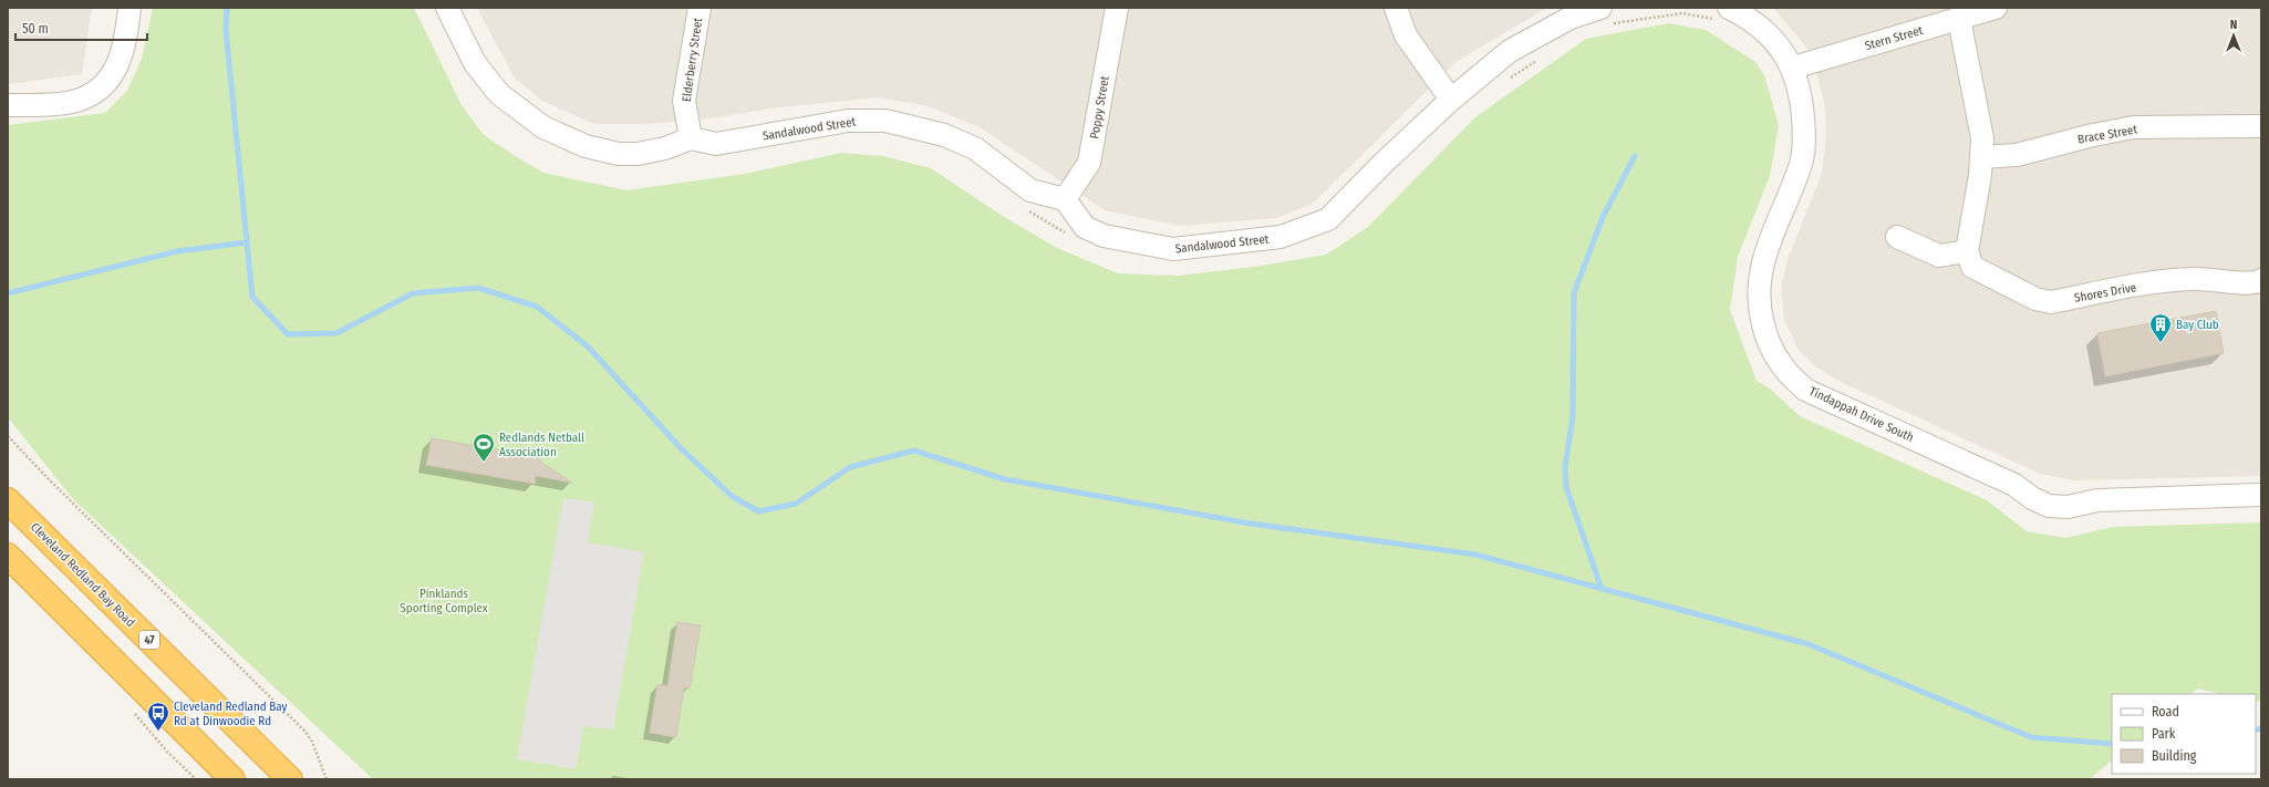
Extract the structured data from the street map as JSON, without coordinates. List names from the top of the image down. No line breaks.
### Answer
{"streets":{"highway":["Cleveland Redland Bay Road","47"],"street":["Stern Street","Elderberry Street","Poppy Street","Sandalwood Street","Brace Street","Shores Drive","Tindappah Drive South"]},"crossings":[["Stern Street","Tindappah Drive South"],["Elderberry Street","Sandalwood Street"],["Poppy Street","Sandalwood Street"]],"parks":["Pinklands Sporting Complex"],"places":{"building":["Bay Club"],"sports":["Redlands Netball Association"],"bus stop":["Cleveland Redland Bay Rd at Dinwoodie Rd"]},"legend":["Road","Park","Building"],"scale_bar":"50 m","north":"top"}
